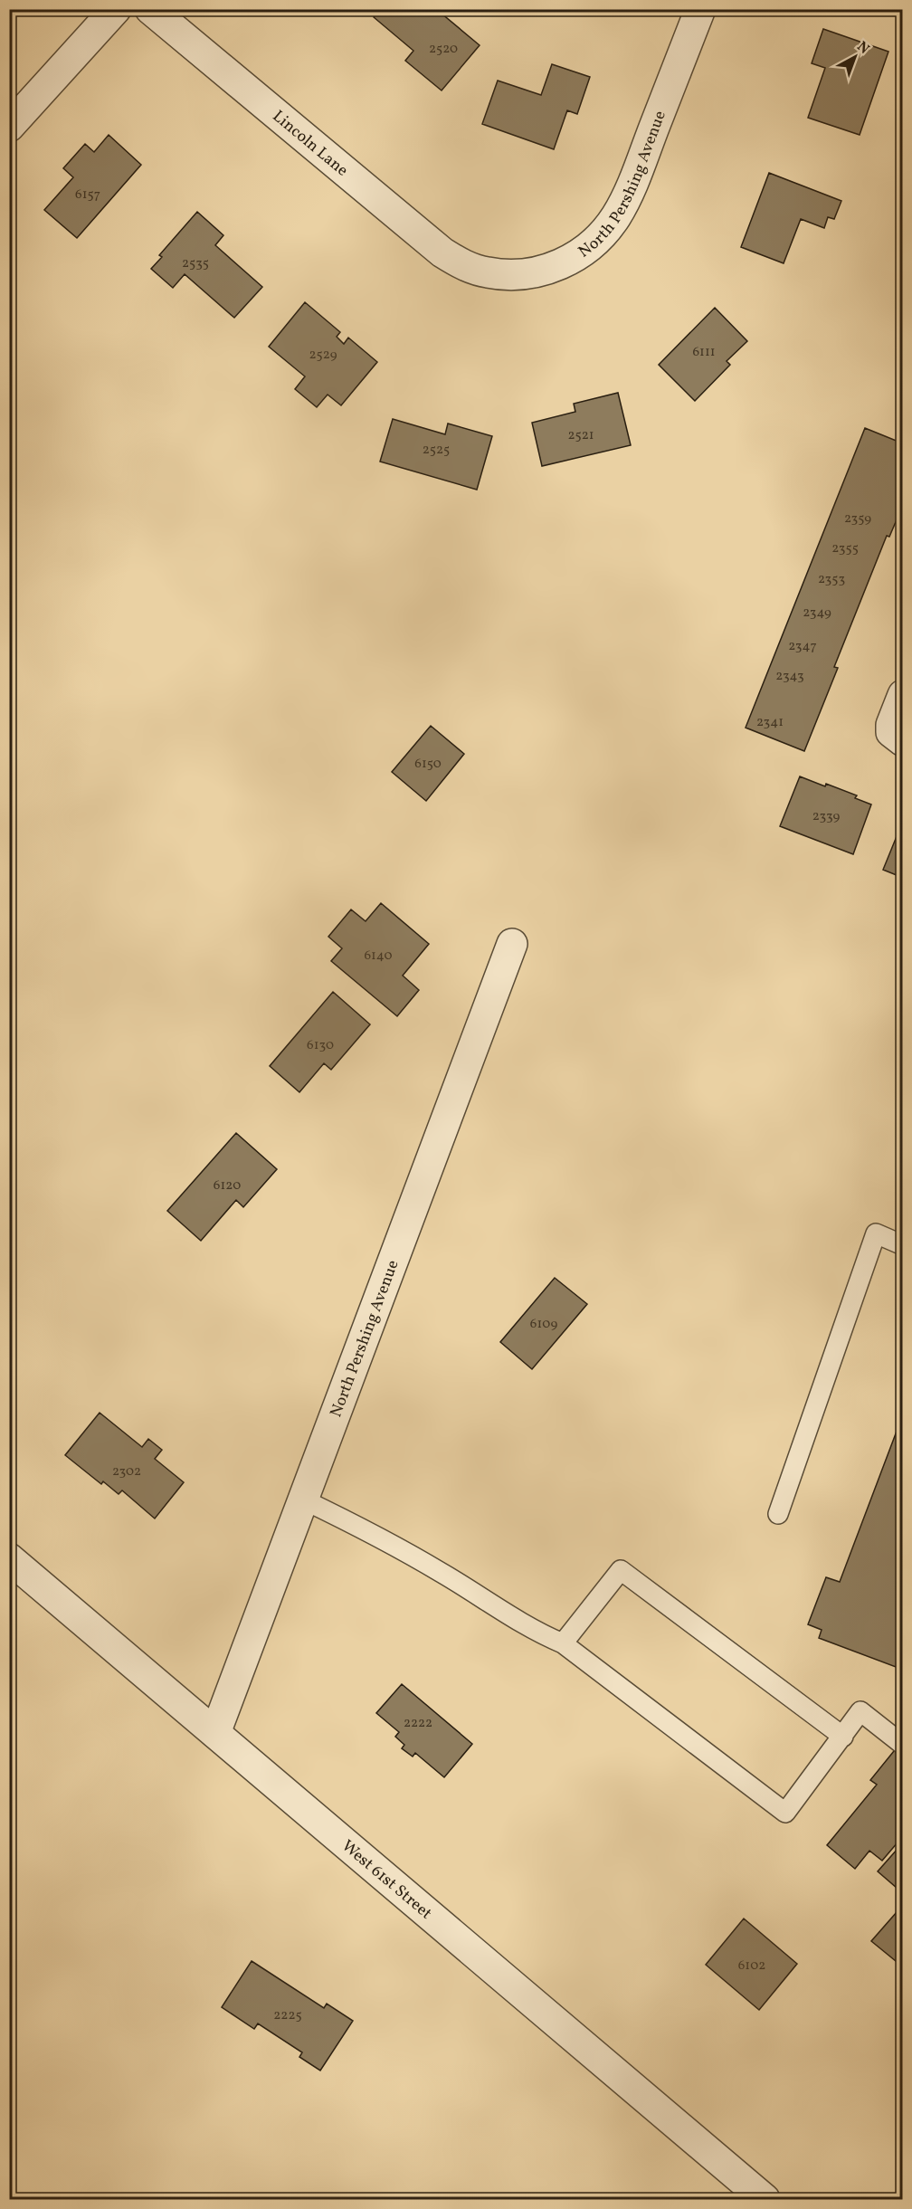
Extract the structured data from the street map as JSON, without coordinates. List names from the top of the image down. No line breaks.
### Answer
{"streets":{"street":["Lincoln Lane","North Pershing Avenue","West 61st Street"]},"crossings":[["Lincoln Lane","North Pershing Avenue"],["North Pershing Avenue","West 61st Street"]],"house_numbers":["2520","6157","2535","6111","2529","2521","2525","2359","2355","2353","2349","2347","2343","2341","6150","2339","6140","6130","6120","6109","2302","2222","6102","2225"],"north":"top right"}
